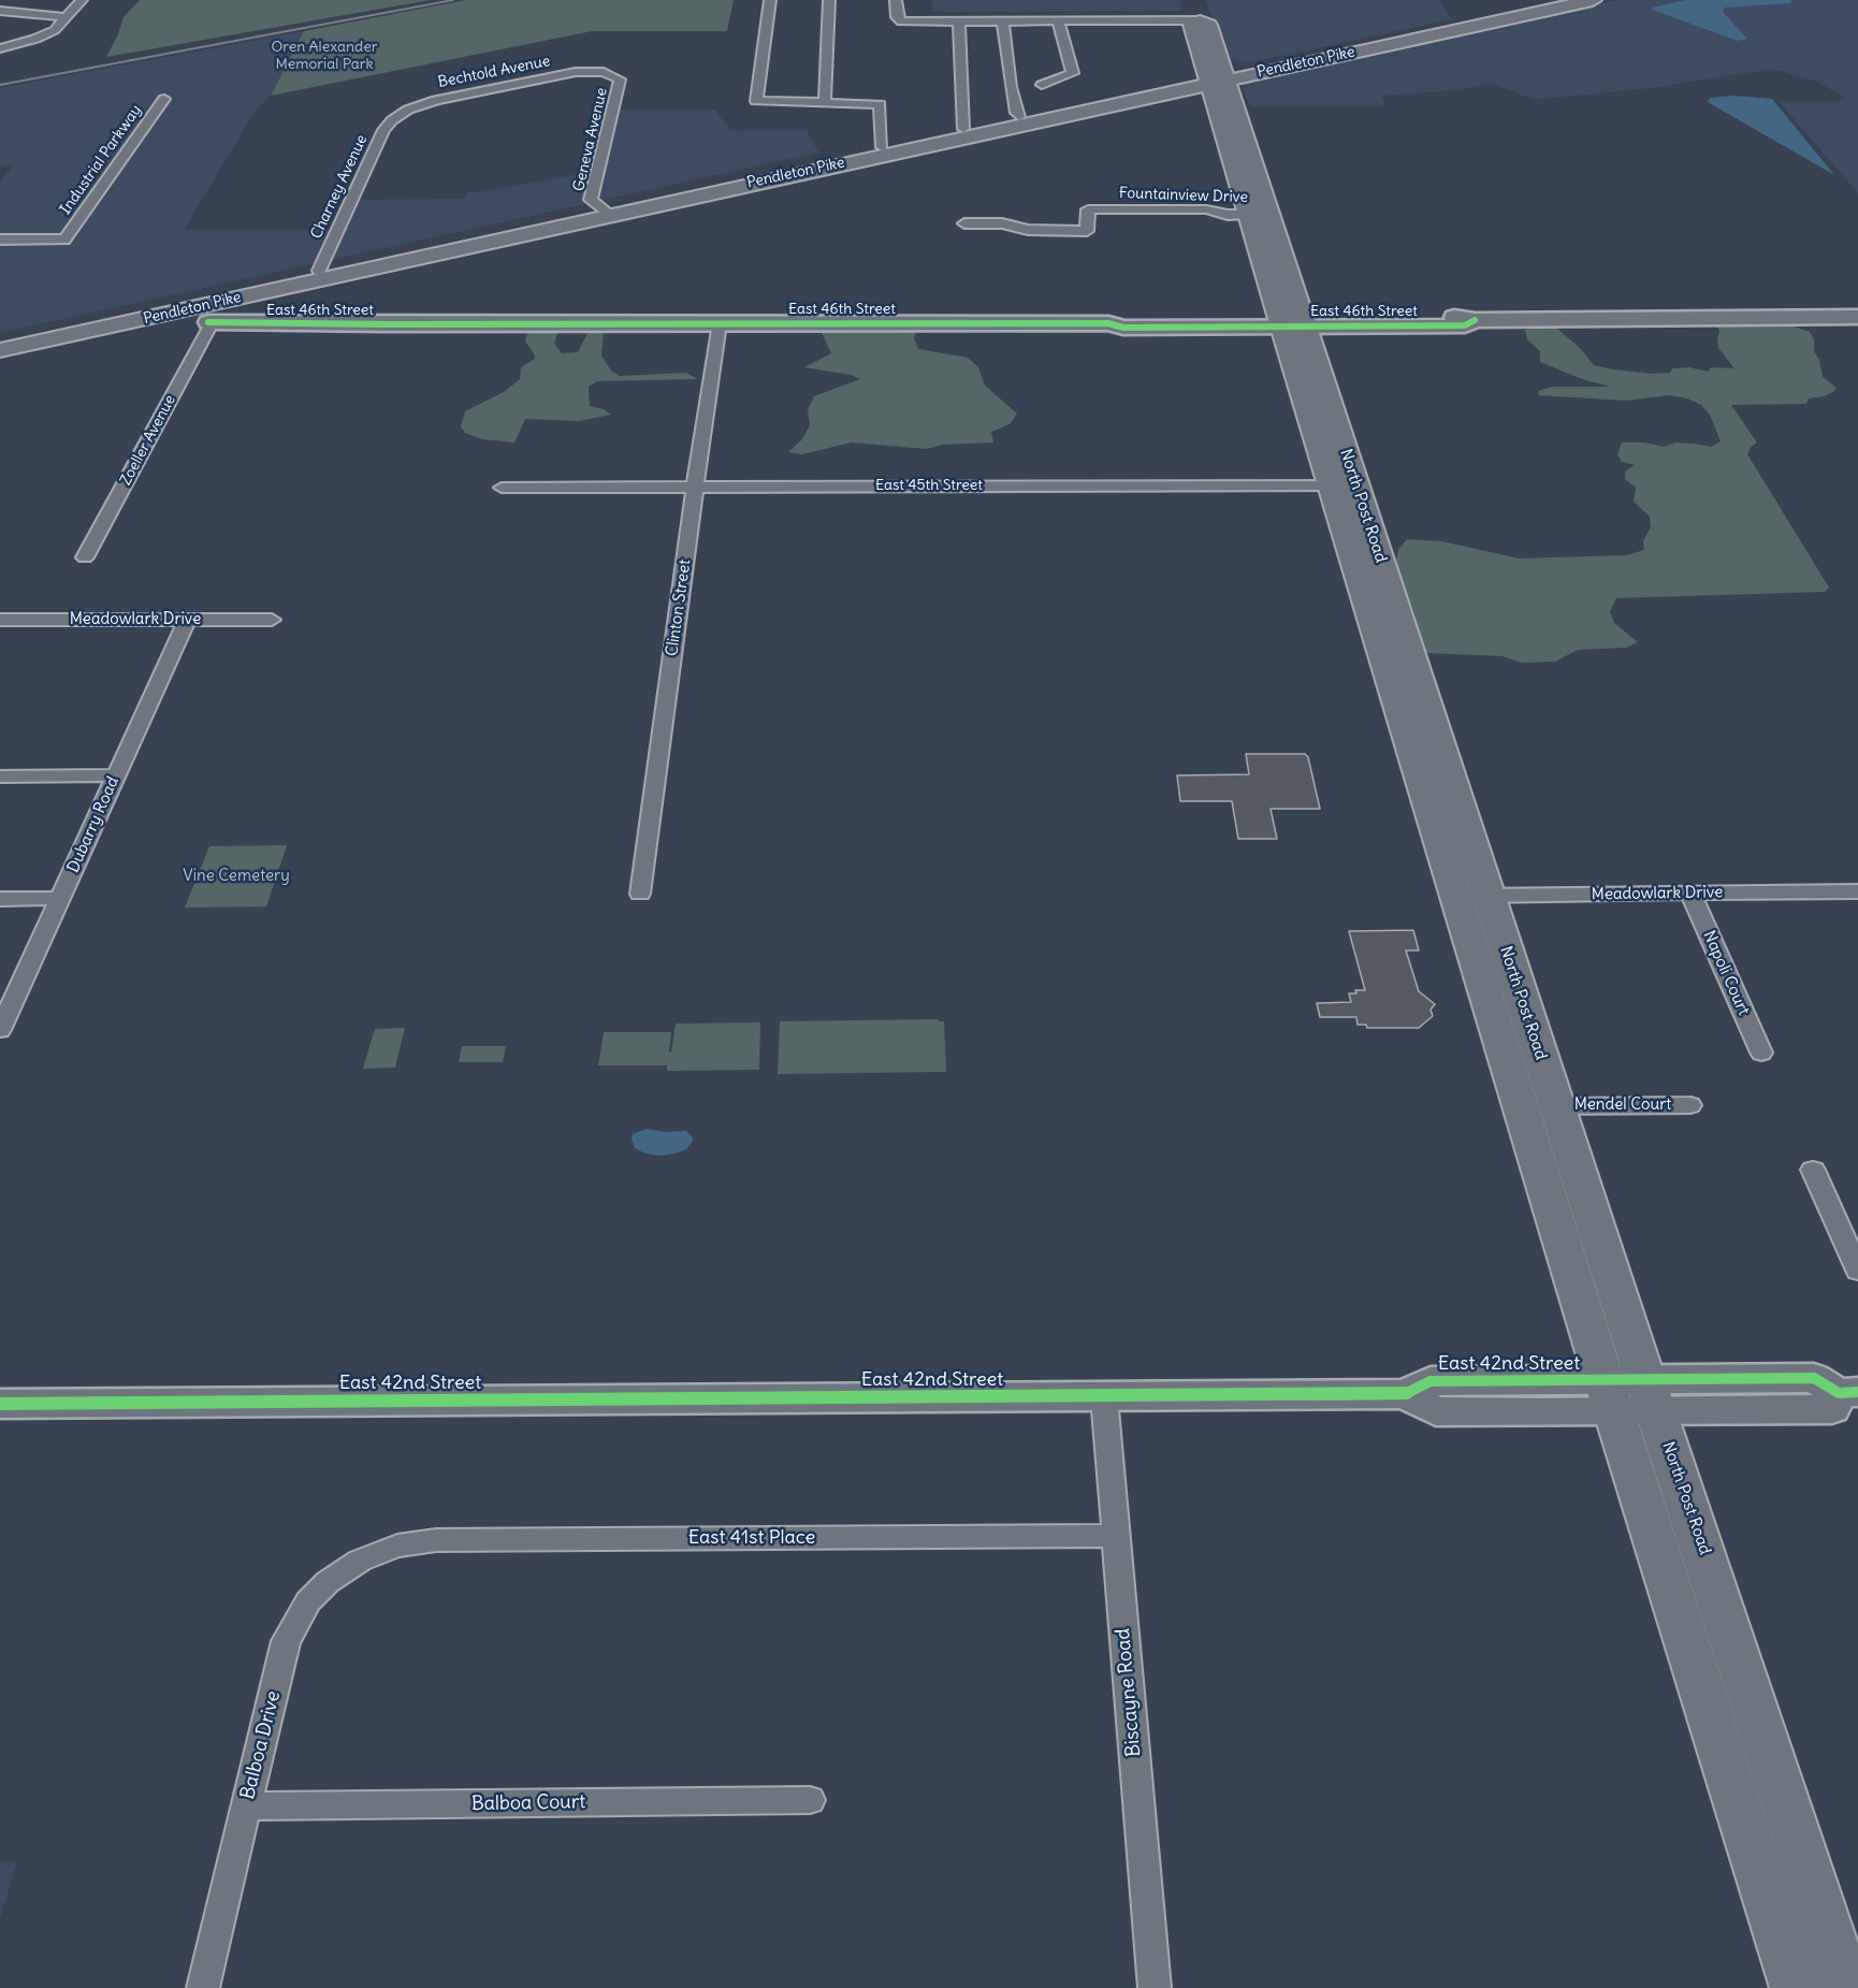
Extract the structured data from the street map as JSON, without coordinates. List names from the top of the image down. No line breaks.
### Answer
{"streets":{"main road":["Pendleton Pike","North Post Road"],"street":["Bechtold Avenue","Geneva Avenue","Industrial Parkway","Charney Avenue","Fountainview Drive","East 46th Street","Zoeller Avenue","East 45th Street","Clinton Street","Meadowlark Drive","Dubarry Road","Napoli Court","Mendel Court","East 42nd Street","East 41st Place","Biscayne Road","Balboa Drive","Balboa Court"]},"crossings":[["Pendleton Pike","Geneva Avenue"],["Pendleton Pike","Charney Avenue"],["Pendleton Pike","East 46th Street"],["Pendleton Pike","Zoeller Avenue"],["Pendleton Pike","North Post Road"],["Bechtold Avenue","Geneva Avenue"],["Bechtold Avenue","Charney Avenue"],["Fountainview Drive","North Post Road"],["East 46th Street","Zoeller Avenue"],["East 46th Street","North Post Road"],["East 46th Street","Clinton Street"],["East 45th Street","North Post Road"],["East 45th Street","Clinton Street"],["North Post Road","Meadowlark Drive"],["North Post Road","Mendel Court"],["North Post Road","East 42nd Street"],["Meadowlark Drive","Dubarry Road"],["Meadowlark Drive","Napoli Court"],["East 42nd Street","Biscayne Road"],["East 41st Place","Biscayne Road"],["East 41st Place","Balboa Drive"],["Balboa Drive","Balboa Court"]],"parks":["Oren Alexander Memorial Park","Vine Cemetery"]}
